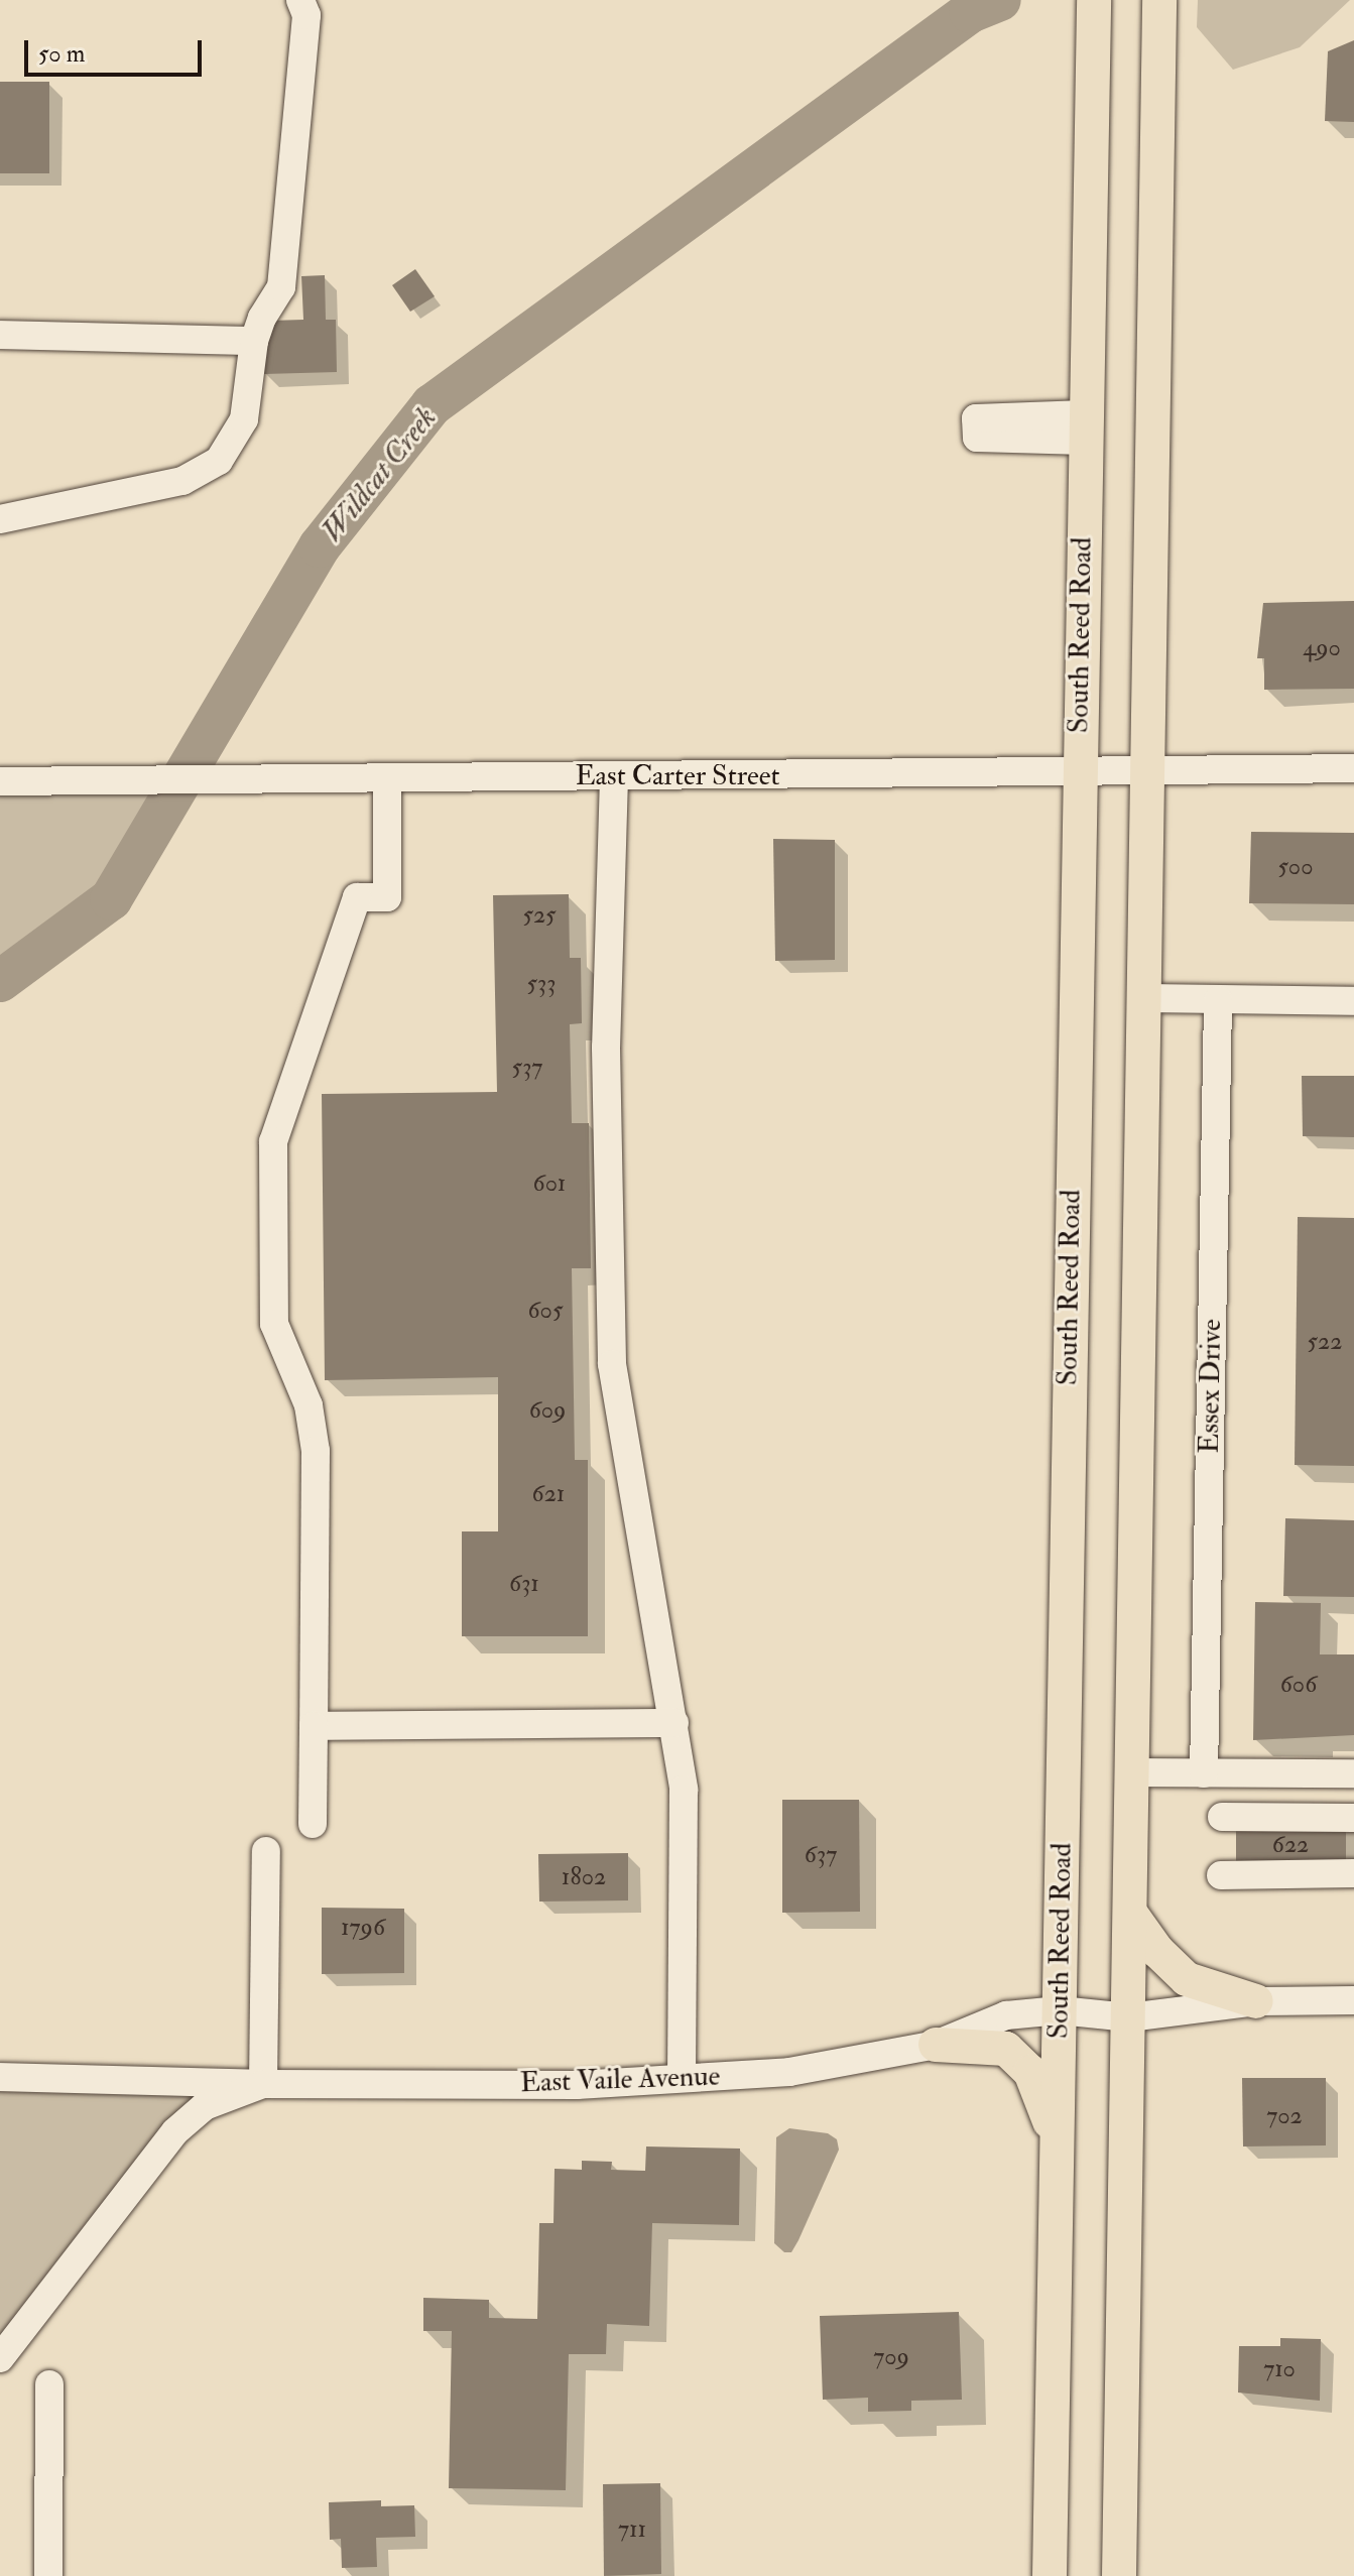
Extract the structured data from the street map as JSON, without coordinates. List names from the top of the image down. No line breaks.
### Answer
{"streets":{"main road":["South Reed Road"],"street":["East Carter Street","Essex Drive","East Vaile Avenue"]},"crossings":[["South Reed Road","East Carter Street"],["South Reed Road","East Vaile Avenue"]],"water":["Wildcat Creek"],"house_numbers":["490","500","525","533","537","601","605","522","609","621","631","606","622","637","1802","1796","702","709","710","711"],"scale_bar":"50 m"}
